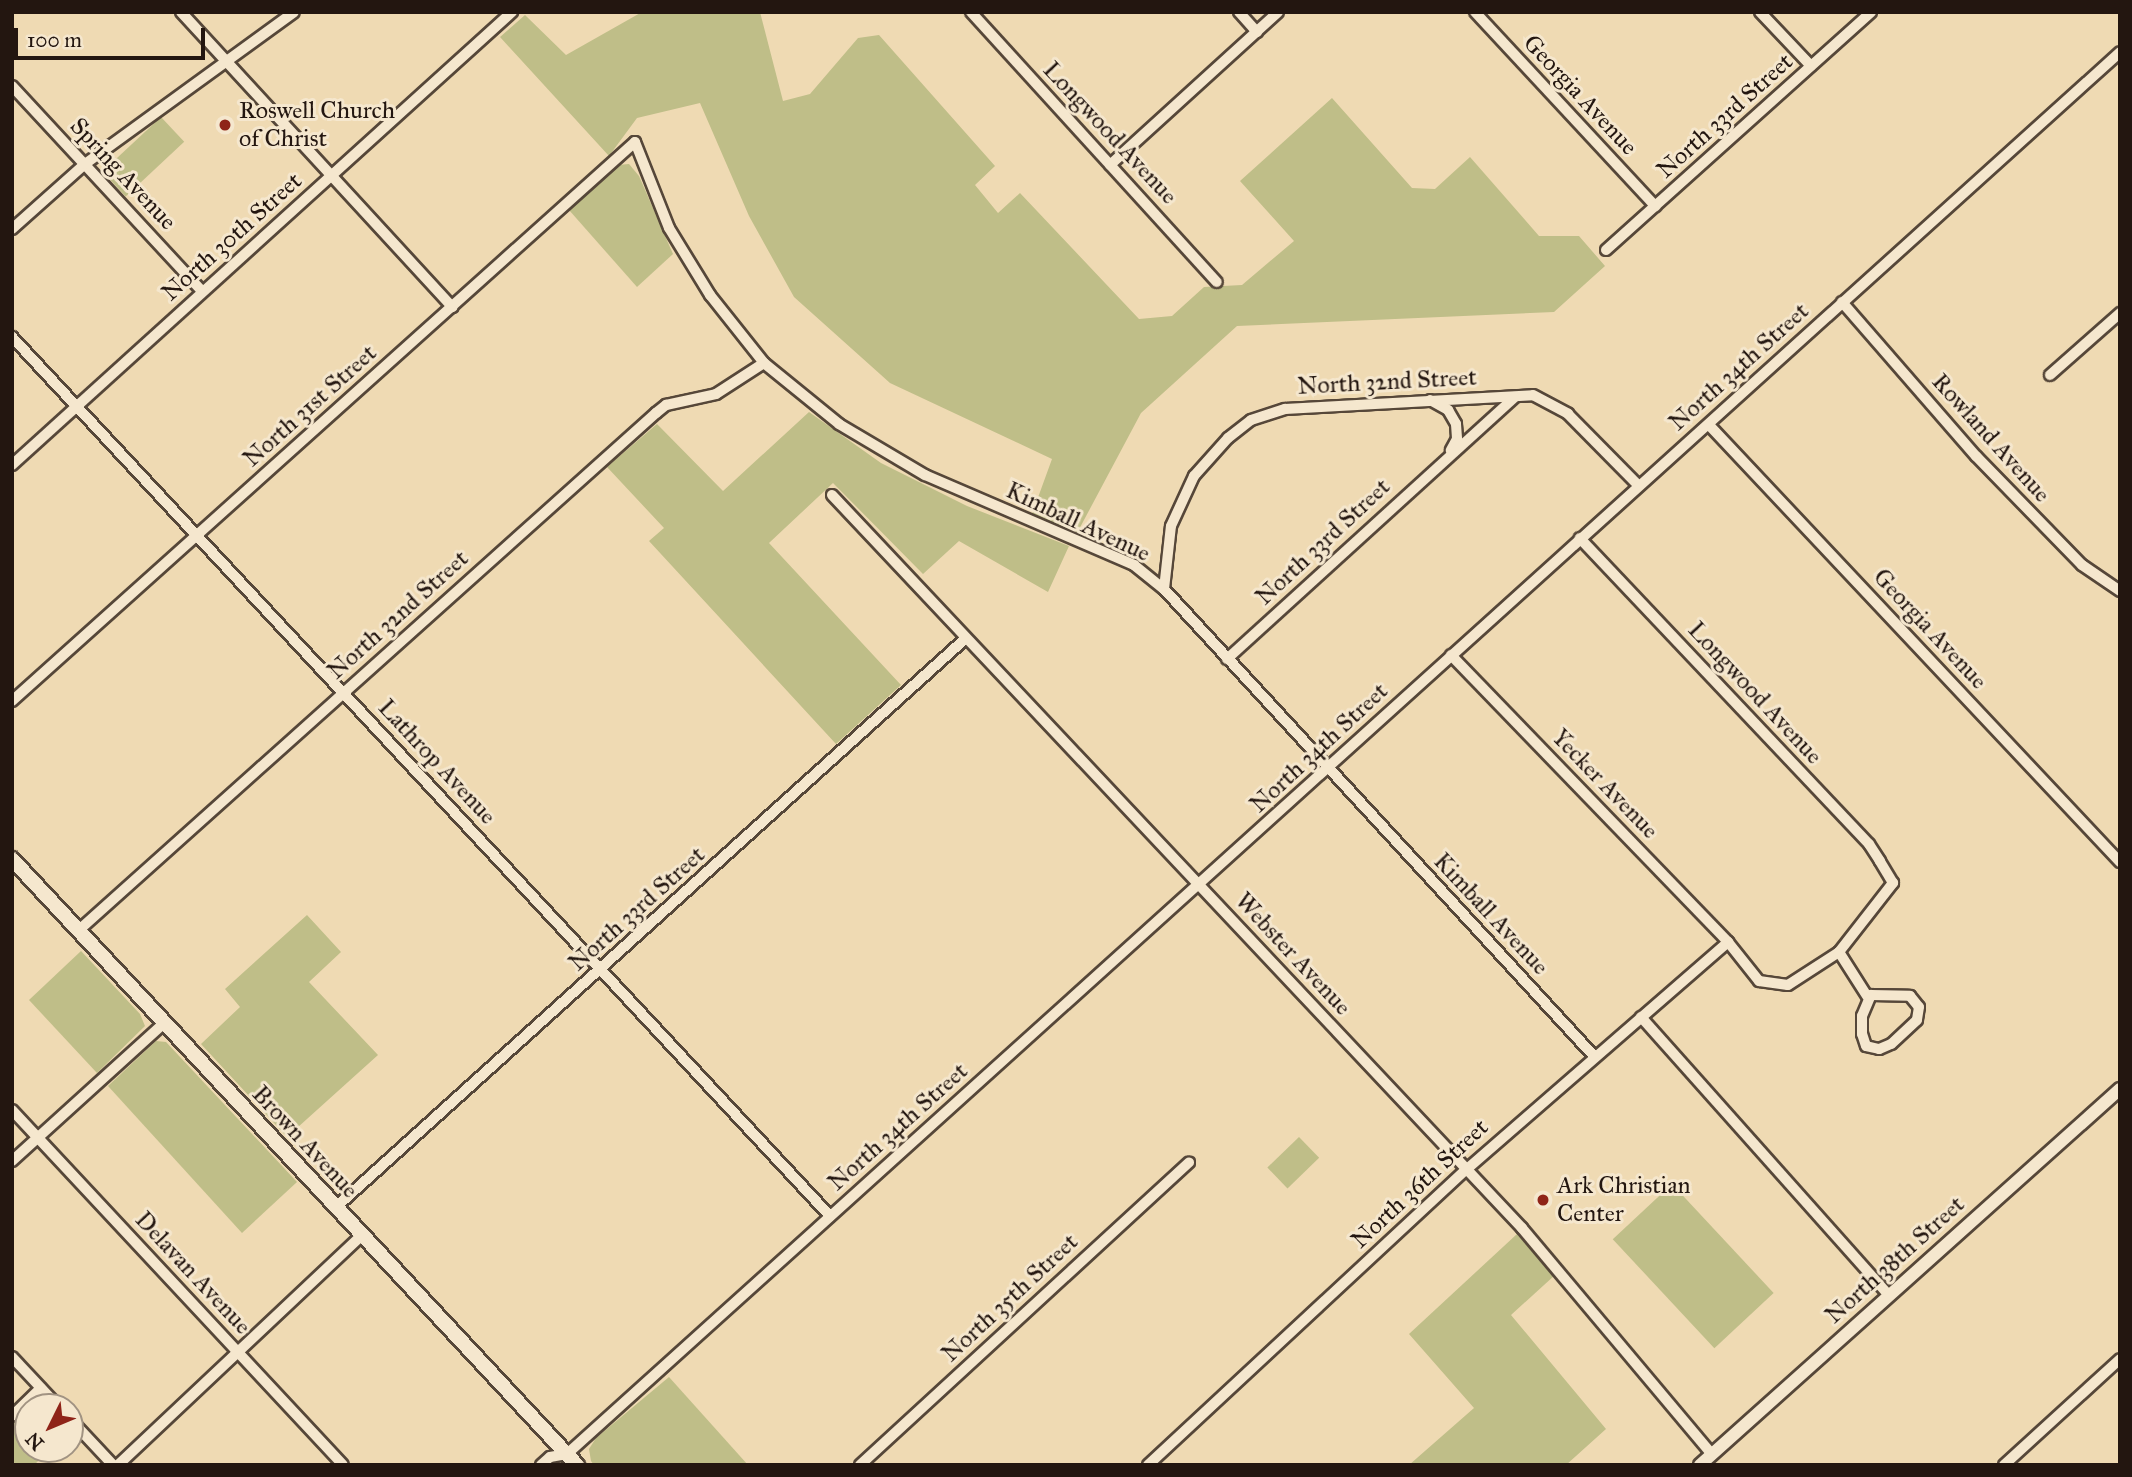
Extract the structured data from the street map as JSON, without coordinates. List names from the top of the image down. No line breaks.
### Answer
{"streets":{"main road":["Brown Avenue"],"street":["Georgia Avenue","North 33rd Street","Longwood Avenue","Spring Avenue","North 30th Street","North 34th Street","North 32nd Street","North 31st Street","Rowland Avenue","Kimball Avenue","Lathrop Avenue","Yecker Avenue","Webster Avenue","North 36th Street","North 38th Street","Delavan Avenue","North 35th Street"]},"crossings":[["Georgia Avenue","North 33rd Street"],["Georgia Avenue","North 34th Street"],["North 33rd Street","North 32nd Street"],["North 33rd Street","Kimball Avenue"],["North 33rd Street","Lathrop Avenue"],["North 33rd Street","Webster Avenue"],["North 33rd Street","Brown Avenue"],["Longwood Avenue","North 34th Street"],["Longwood Avenue","Yecker Avenue"],["Spring Avenue","North 30th Street"],["North 30th Street","Lathrop Avenue"],["North 34th Street","North 32nd Street"],["North 34th Street","Rowland Avenue"],["North 34th Street","Kimball Avenue"],["North 34th Street","Lathrop Avenue"],["North 34th Street","Yecker Avenue"],["North 34th Street","Webster Avenue"],["North 34th Street","Brown Avenue"],["North 32nd Street","Kimball Avenue"],["North 32nd Street","Lathrop Avenue"],["North 32nd Street","Brown Avenue"],["North 31st Street","Kimball Avenue"],["North 31st Street","Lathrop Avenue"],["Kimball Avenue","North 36th Street"],["Yecker Avenue","North 36th Street"],["Webster Avenue","North 36th Street"],["Webster Avenue","North 38th Street"]],"places":["Roswell Church of Christ","Ark Christian Center"],"scale_bar":"100 m","north":"bottom left"}
